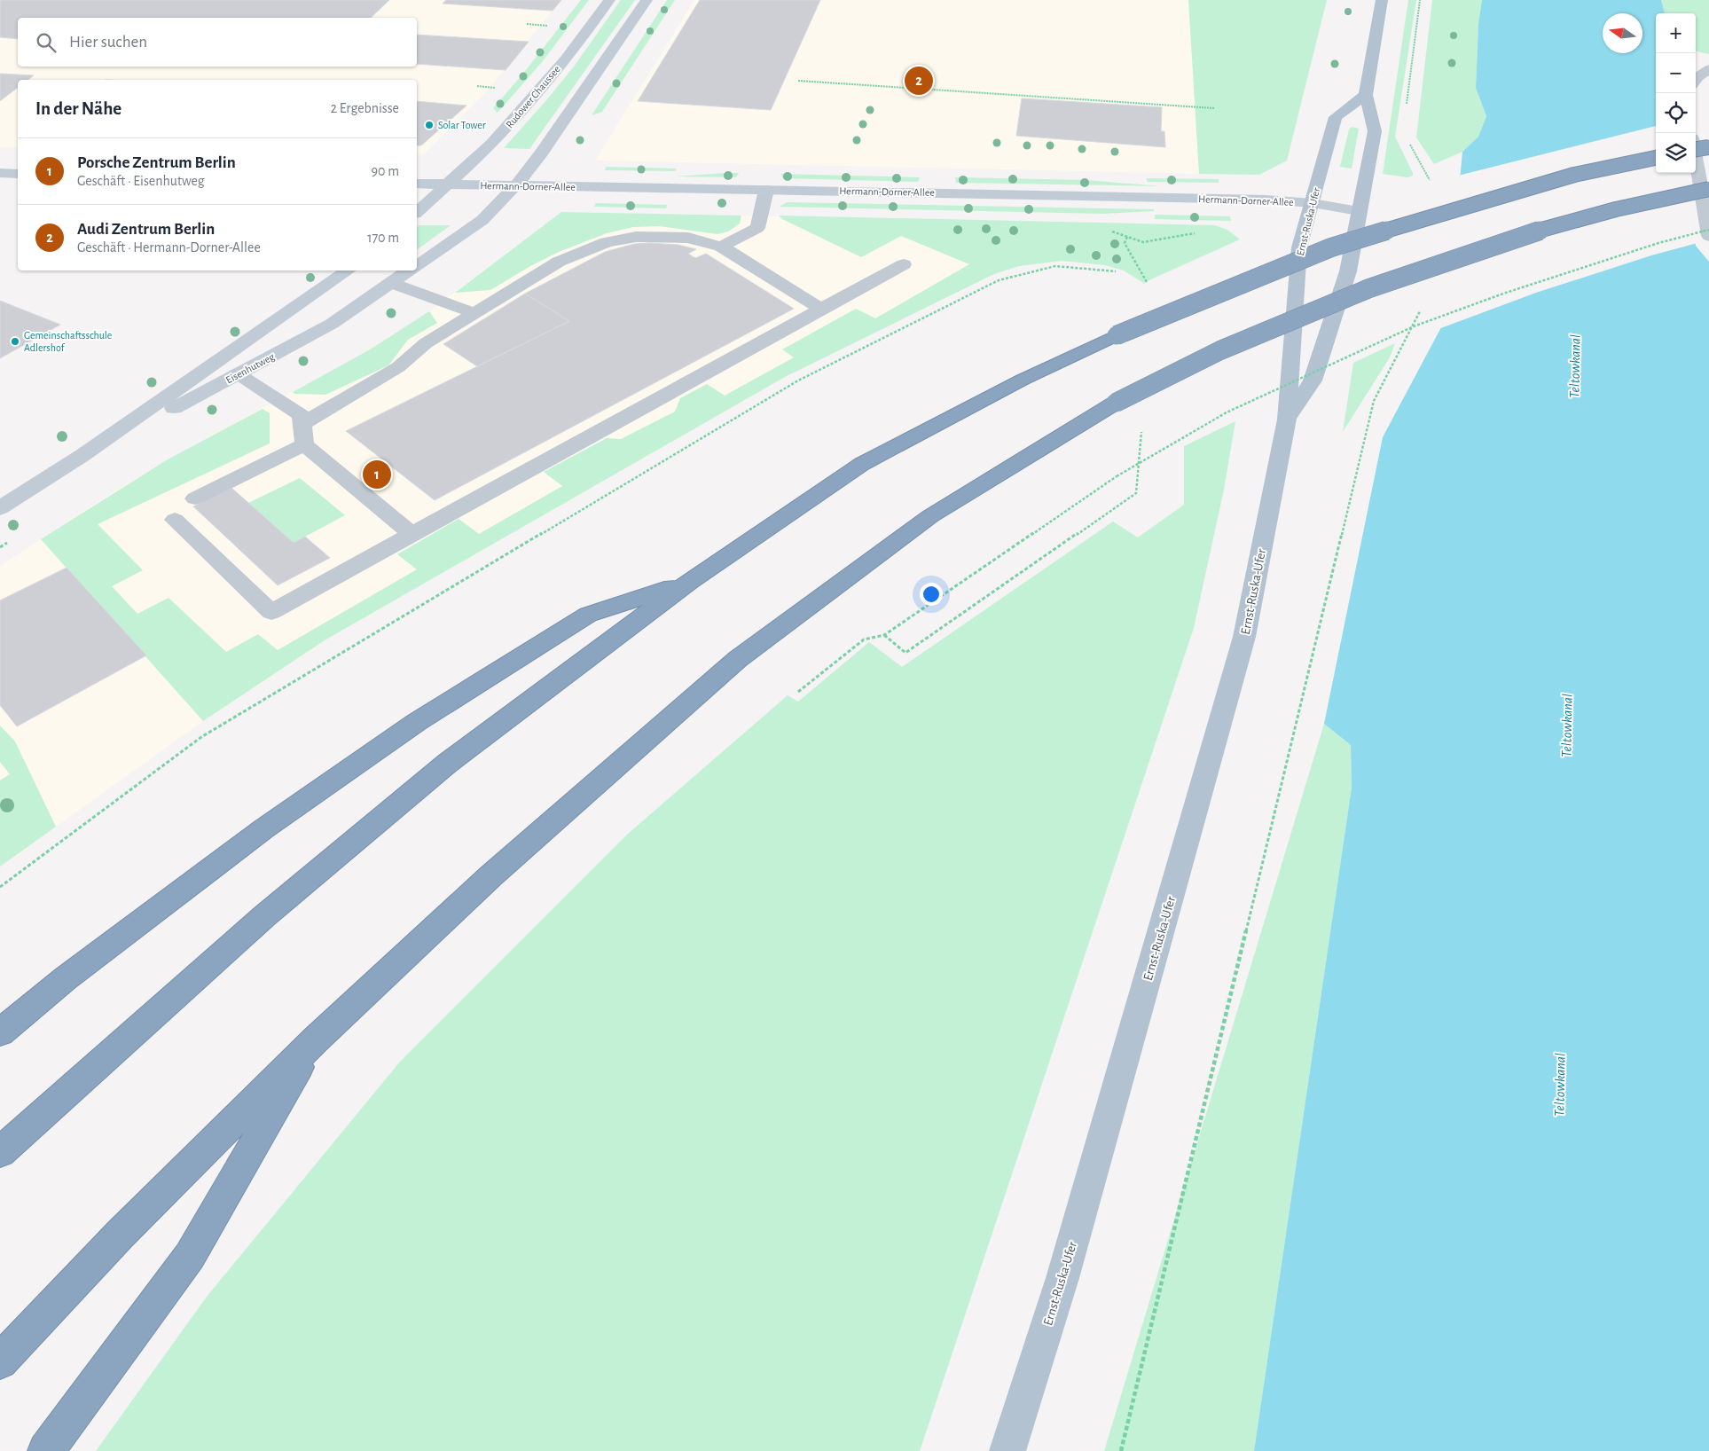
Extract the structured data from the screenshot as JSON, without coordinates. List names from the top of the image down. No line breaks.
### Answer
{"streets":{"main road":["Ernst-Ruska-Ufer"],"street":["Rudower Chaussee","Hermann-Dorner-Allee","Eisenhutweg"]},"crossings":[["Rudower Chaussee","Hermann-Dorner-Allee"],["Hermann-Dorner-Allee","Ernst-Ruska-Ufer"],["Hermann-Dorner-Allee","Eisenhutweg"]],"water":["Teltowkanal"],"places":["Solar Tower","Gemeinschaftsschule Adlershof"],"north":"left","page":{"map_buttons":["+","−"],"search":"Hier suchen","pins":["2","1"],"heading":["In der Nähe","2 Ergebnisse"],"list":[{"mark":"1","name":"Porsche Zentrum Berlin","note":"Geschäft · Eisenhutweg","value":"90 m"},{"mark":"2","name":"Audi Zentrum Berlin","note":"Geschäft · Hermann-Dorner-Allee","value":"170 m"}]}}
